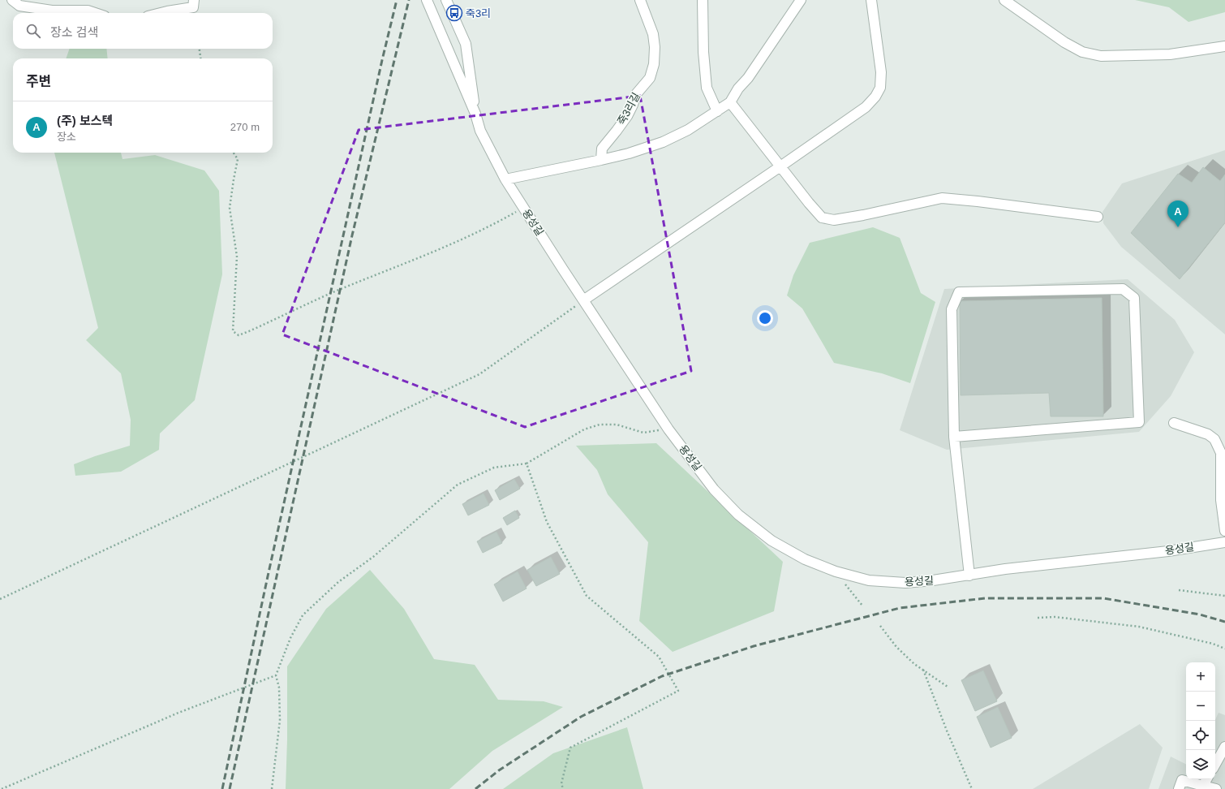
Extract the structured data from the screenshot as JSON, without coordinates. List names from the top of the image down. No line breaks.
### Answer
{"streets":{"street":["죽3리길","용성길"]},"places":{"bus stop":["죽3리"]},"page":{"search":"장소 검색","heading":"주변","list":[{"mark":"A","name":"(주) 보스텍","note":"장소","value":"270 m"}],"pins":"A","map_buttons":["+","−"]}}
